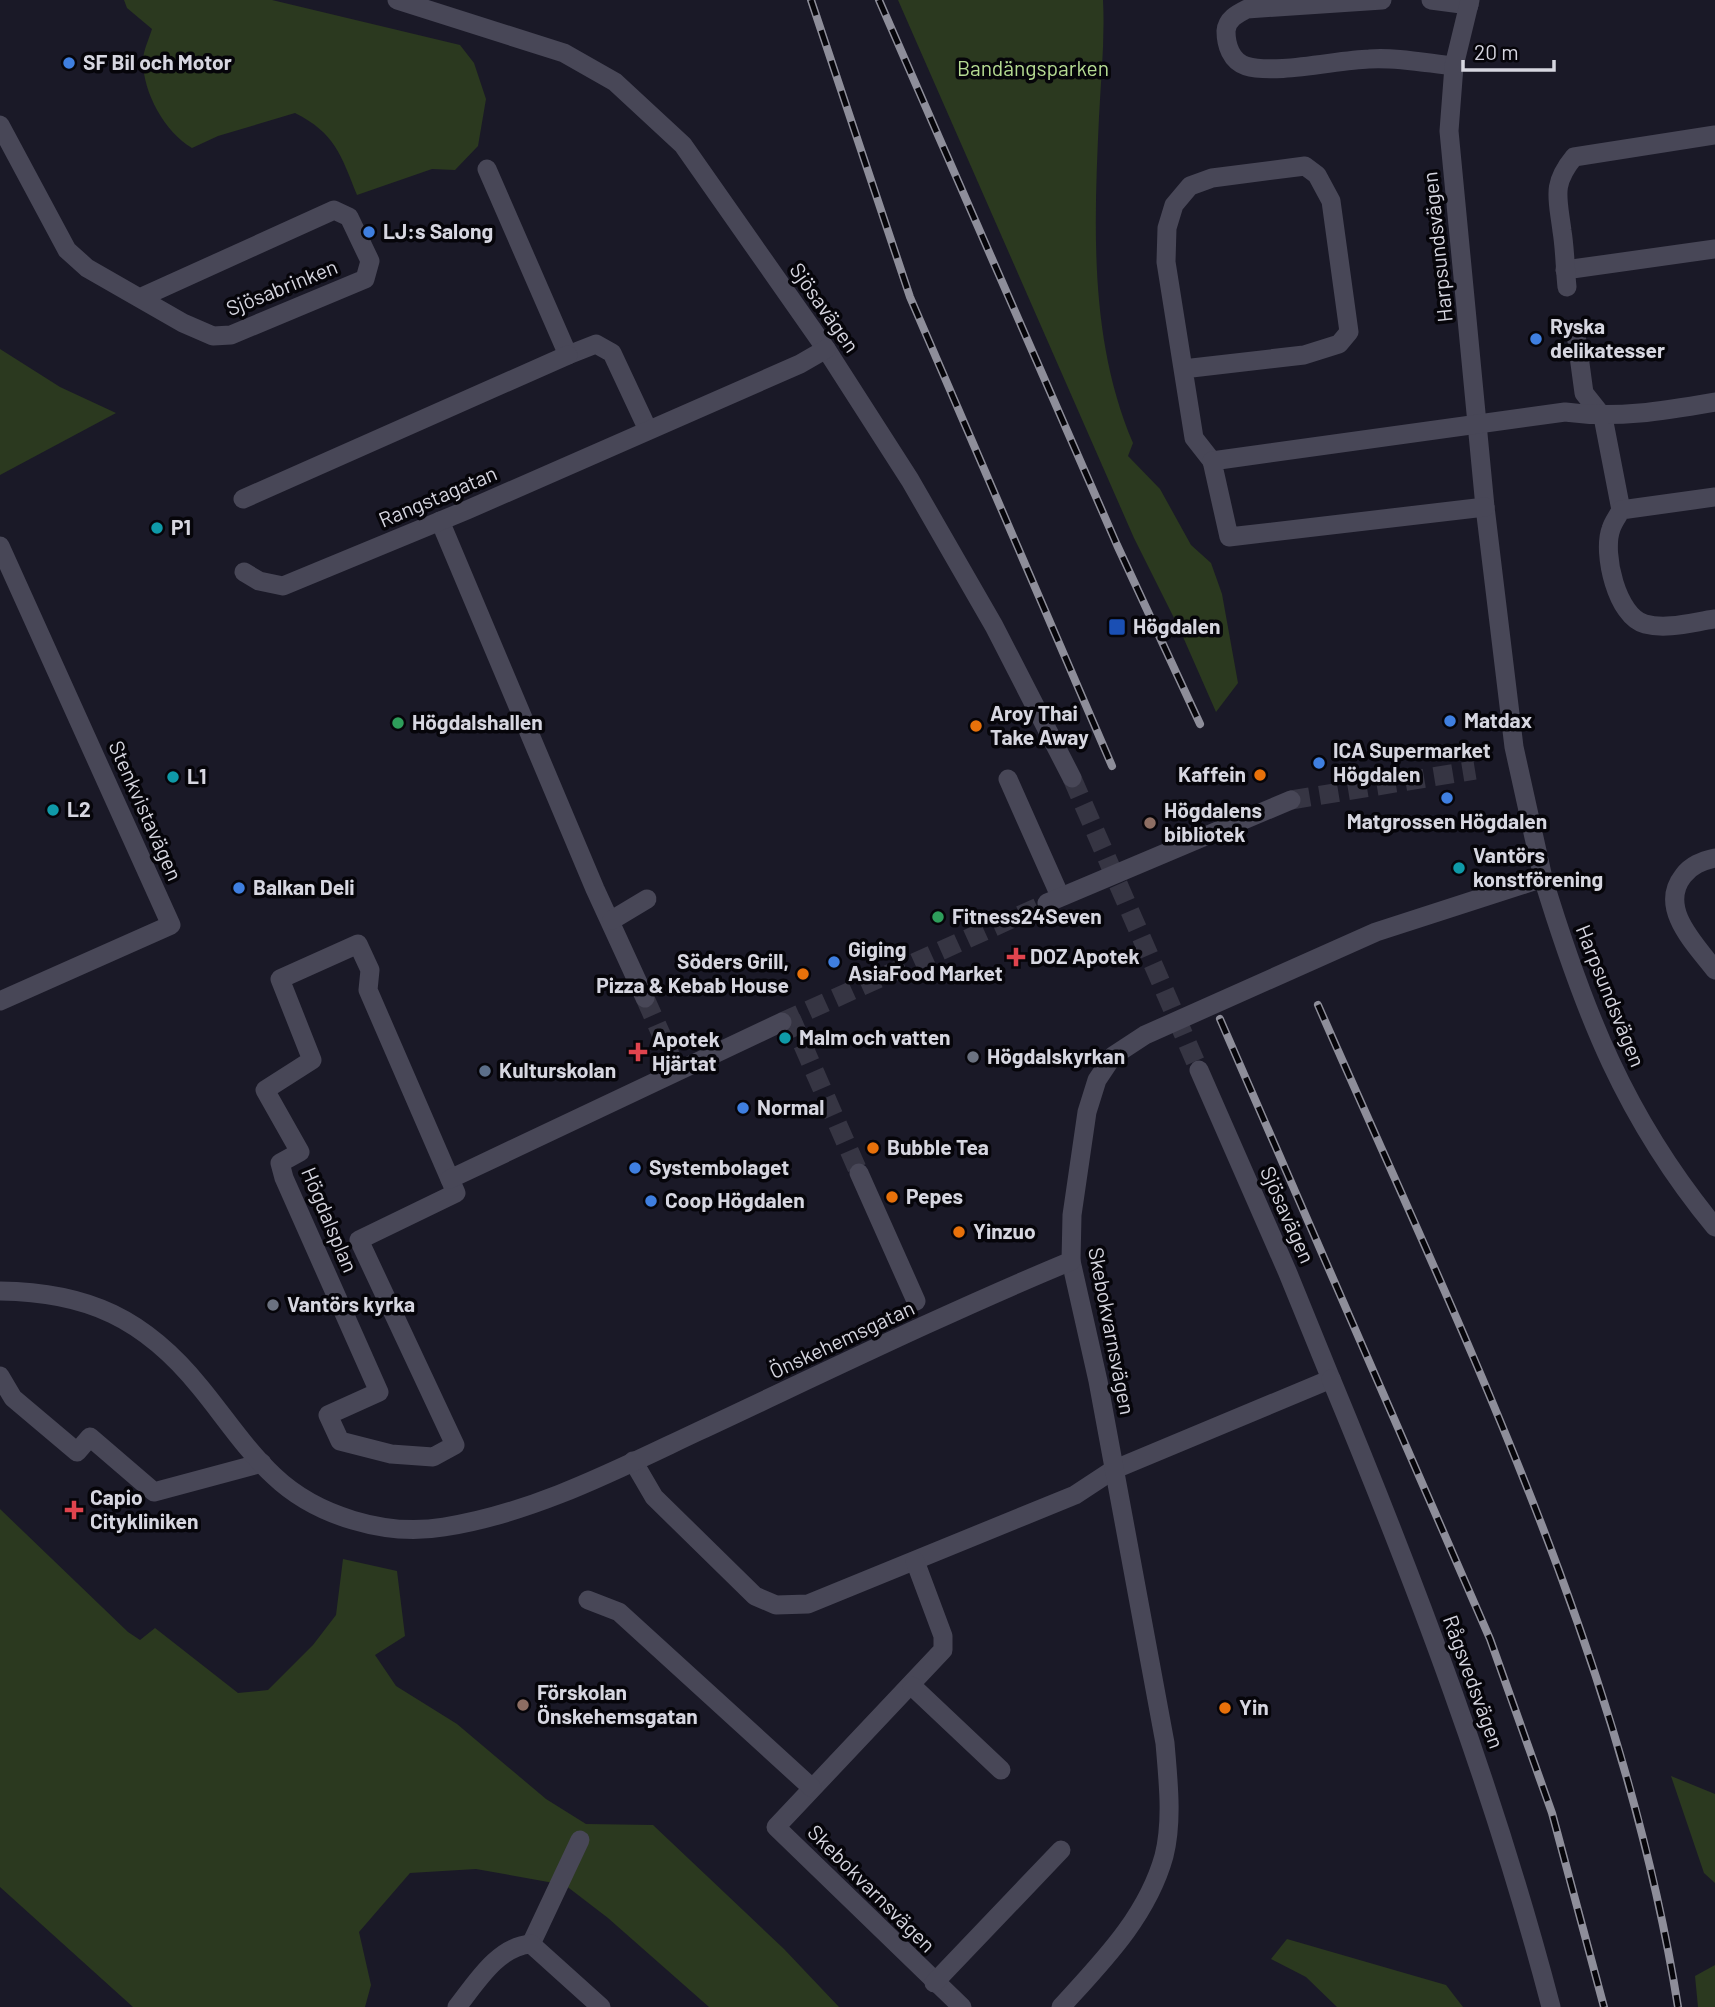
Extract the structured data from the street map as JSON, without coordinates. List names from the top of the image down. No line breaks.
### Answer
{"streets":{"street":["Harpsundsvägen","Sjösabrinken","Sjösavägen","Rangstagatan","Stenkvistavägen","Högdalsplan","Skebokvarnsvägen","Önskehemsgatan","Rågsvedsvägen"]},"crossings":[["Harpsundsvägen","Skebokvarnsvägen"],["Sjösavägen","Rangstagatan"],["Sjösavägen","Rågsvedsvägen"],["Skebokvarnsvägen","Önskehemsgatan"]],"parks":["Bandängsparken"],"places":{"other":["SF Bil och Motor","LJ:s Salong","Ryska delikatesser","P1","Matdax","Högdalshallen","Aroy Thai Take Away","ICA Supermarket Högdalen","Kaffein","L1","Matgrossen Högdalen","L2","Högdalens bibliotek","Vantörs konstförening","Balkan Deli","Fitness24Seven","Giging AsiaFood Market","Söders Grill, Pizza & Kebab House","Malm och vatten","Högdalskyrkan","Kulturskolan","Normal","Bubble Tea","Systembolaget","Pepes","Coop Högdalen","Yinzuo","Vantörs kyrka","Förskolan Önskehemsgatan","Yin"],"transit":["Högdalen"],"health":["DOZ Apotek","Apotek Hjärtat","Capio Citykliniken"]},"scale_bar":"20 m"}
